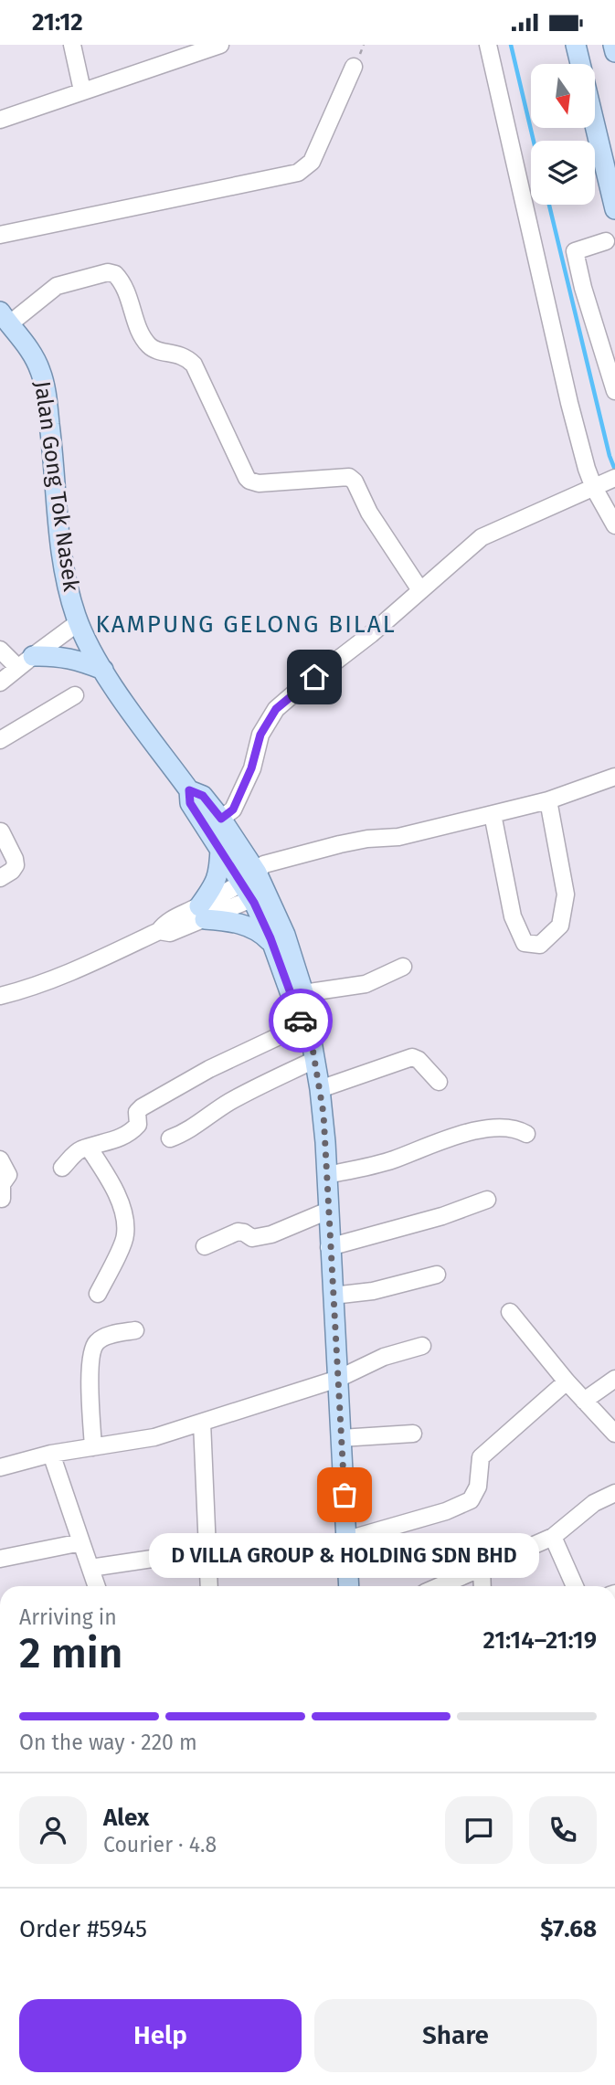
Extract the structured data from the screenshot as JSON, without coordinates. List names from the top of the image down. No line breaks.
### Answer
{"streets":{"main road":["Jalan Gong Tok Nasek"]},"districts":["KAMPUNG GELONG BILAL"],"places":["D VILLA GROUP & HOLDING SDN BHD"],"north":"bottom","page":{"status":"21:12","bubble":"D VILLA GROUP & HOLDING SDN BHD","heading":["2 min","Arriving in","21:14–21:19"],"panel":["Alex","Courier · 4.8","Order #5945","$7.68"],"bar":"On the way · 220 m","buttons":["Help","Share"]}}
